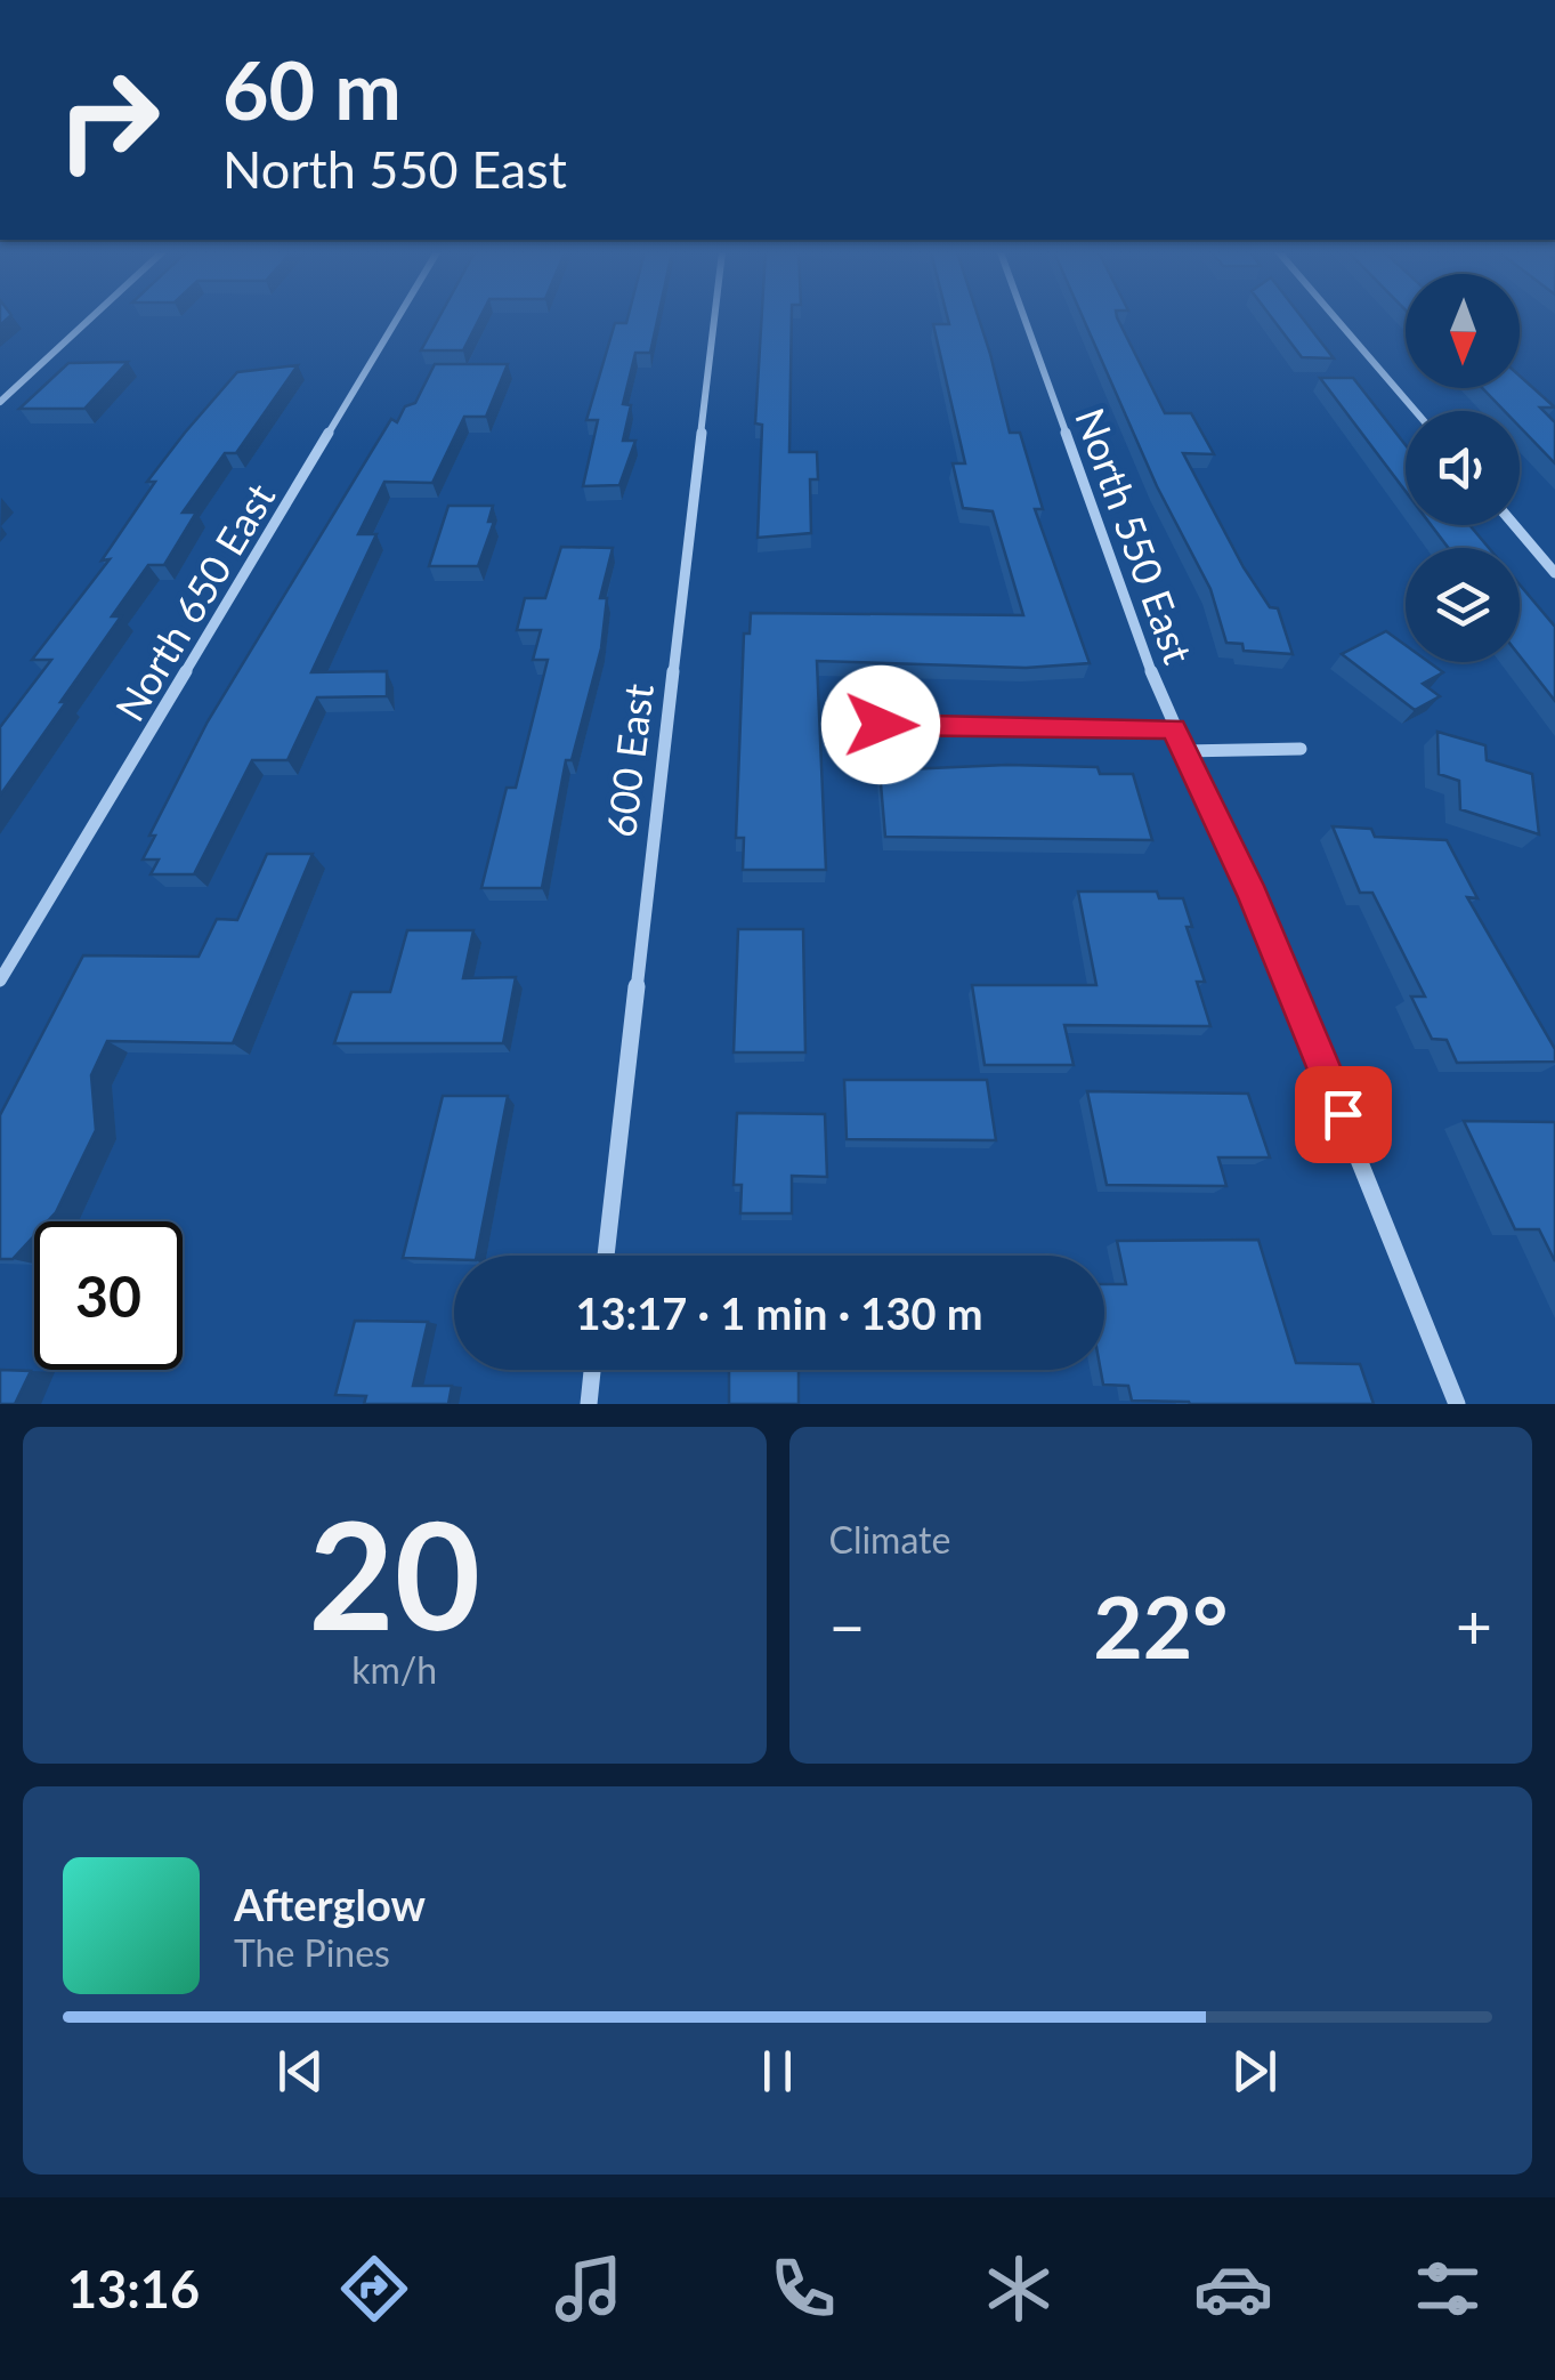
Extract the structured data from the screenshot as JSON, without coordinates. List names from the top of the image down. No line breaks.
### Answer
{"streets":{"street":["North 550 East","North 650 East","600 East"]},"north":"bottom","page":{"turn":["60 m","North 550 East"],"limit":"30","trip":"13:17 · 1 min · 130 m","tile":[["20","km/h"],"Climate"],"heat":["−","22°","+"],"song":["Afterglow","The Pines"],"tabs":"13:16"}}
